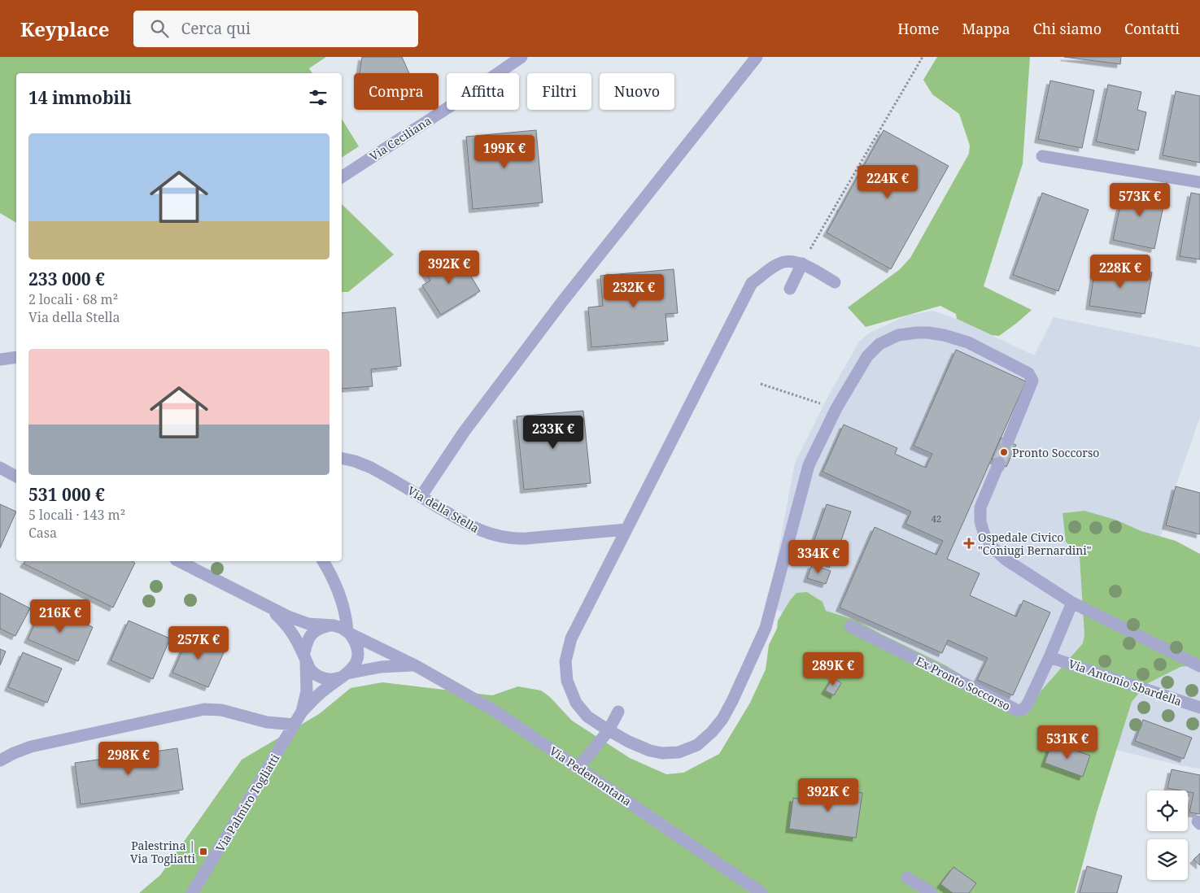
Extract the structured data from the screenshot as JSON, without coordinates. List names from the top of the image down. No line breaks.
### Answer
{"streets":{"street":["Via Ceciliana","Via della Stella","Via Antonio Sbardella","Ex Pronto Soccorso","Via Pedemontana","Via Palmiro Togliatti"]},"crossings":[["Via Antonio Sbardella","Ex Pronto Soccorso"],["Via Pedemontana","Via Palmiro Togliatti"]],"places":{"other":["Pronto Soccorso"],"health":["Ospedale Civico \"Coniugi Bernardini\""],"transit":["Palestrina | Via Togliatti"]},"house_numbers":["42"],"page":{"header":"Keyplace","search":"Cerca qui","nav":["Home","Mappa","Chi siamo","Contatti"],"chip":["Compra","Affitta","Filtri","Nuovo"],"heading":"14 immobili","list":[{"name":"233 000 €","note":"2 locali · 68 m² · Via della Stella"},{"name":"531 000 €","note":"5 locali · 143 m² · Casa"}],"price":["199K €","224K €","573K €","392K €","228K €","232K €","233K €","334K €","216K €","257K €","289K €","531K €","298K €","392K €"]}}
